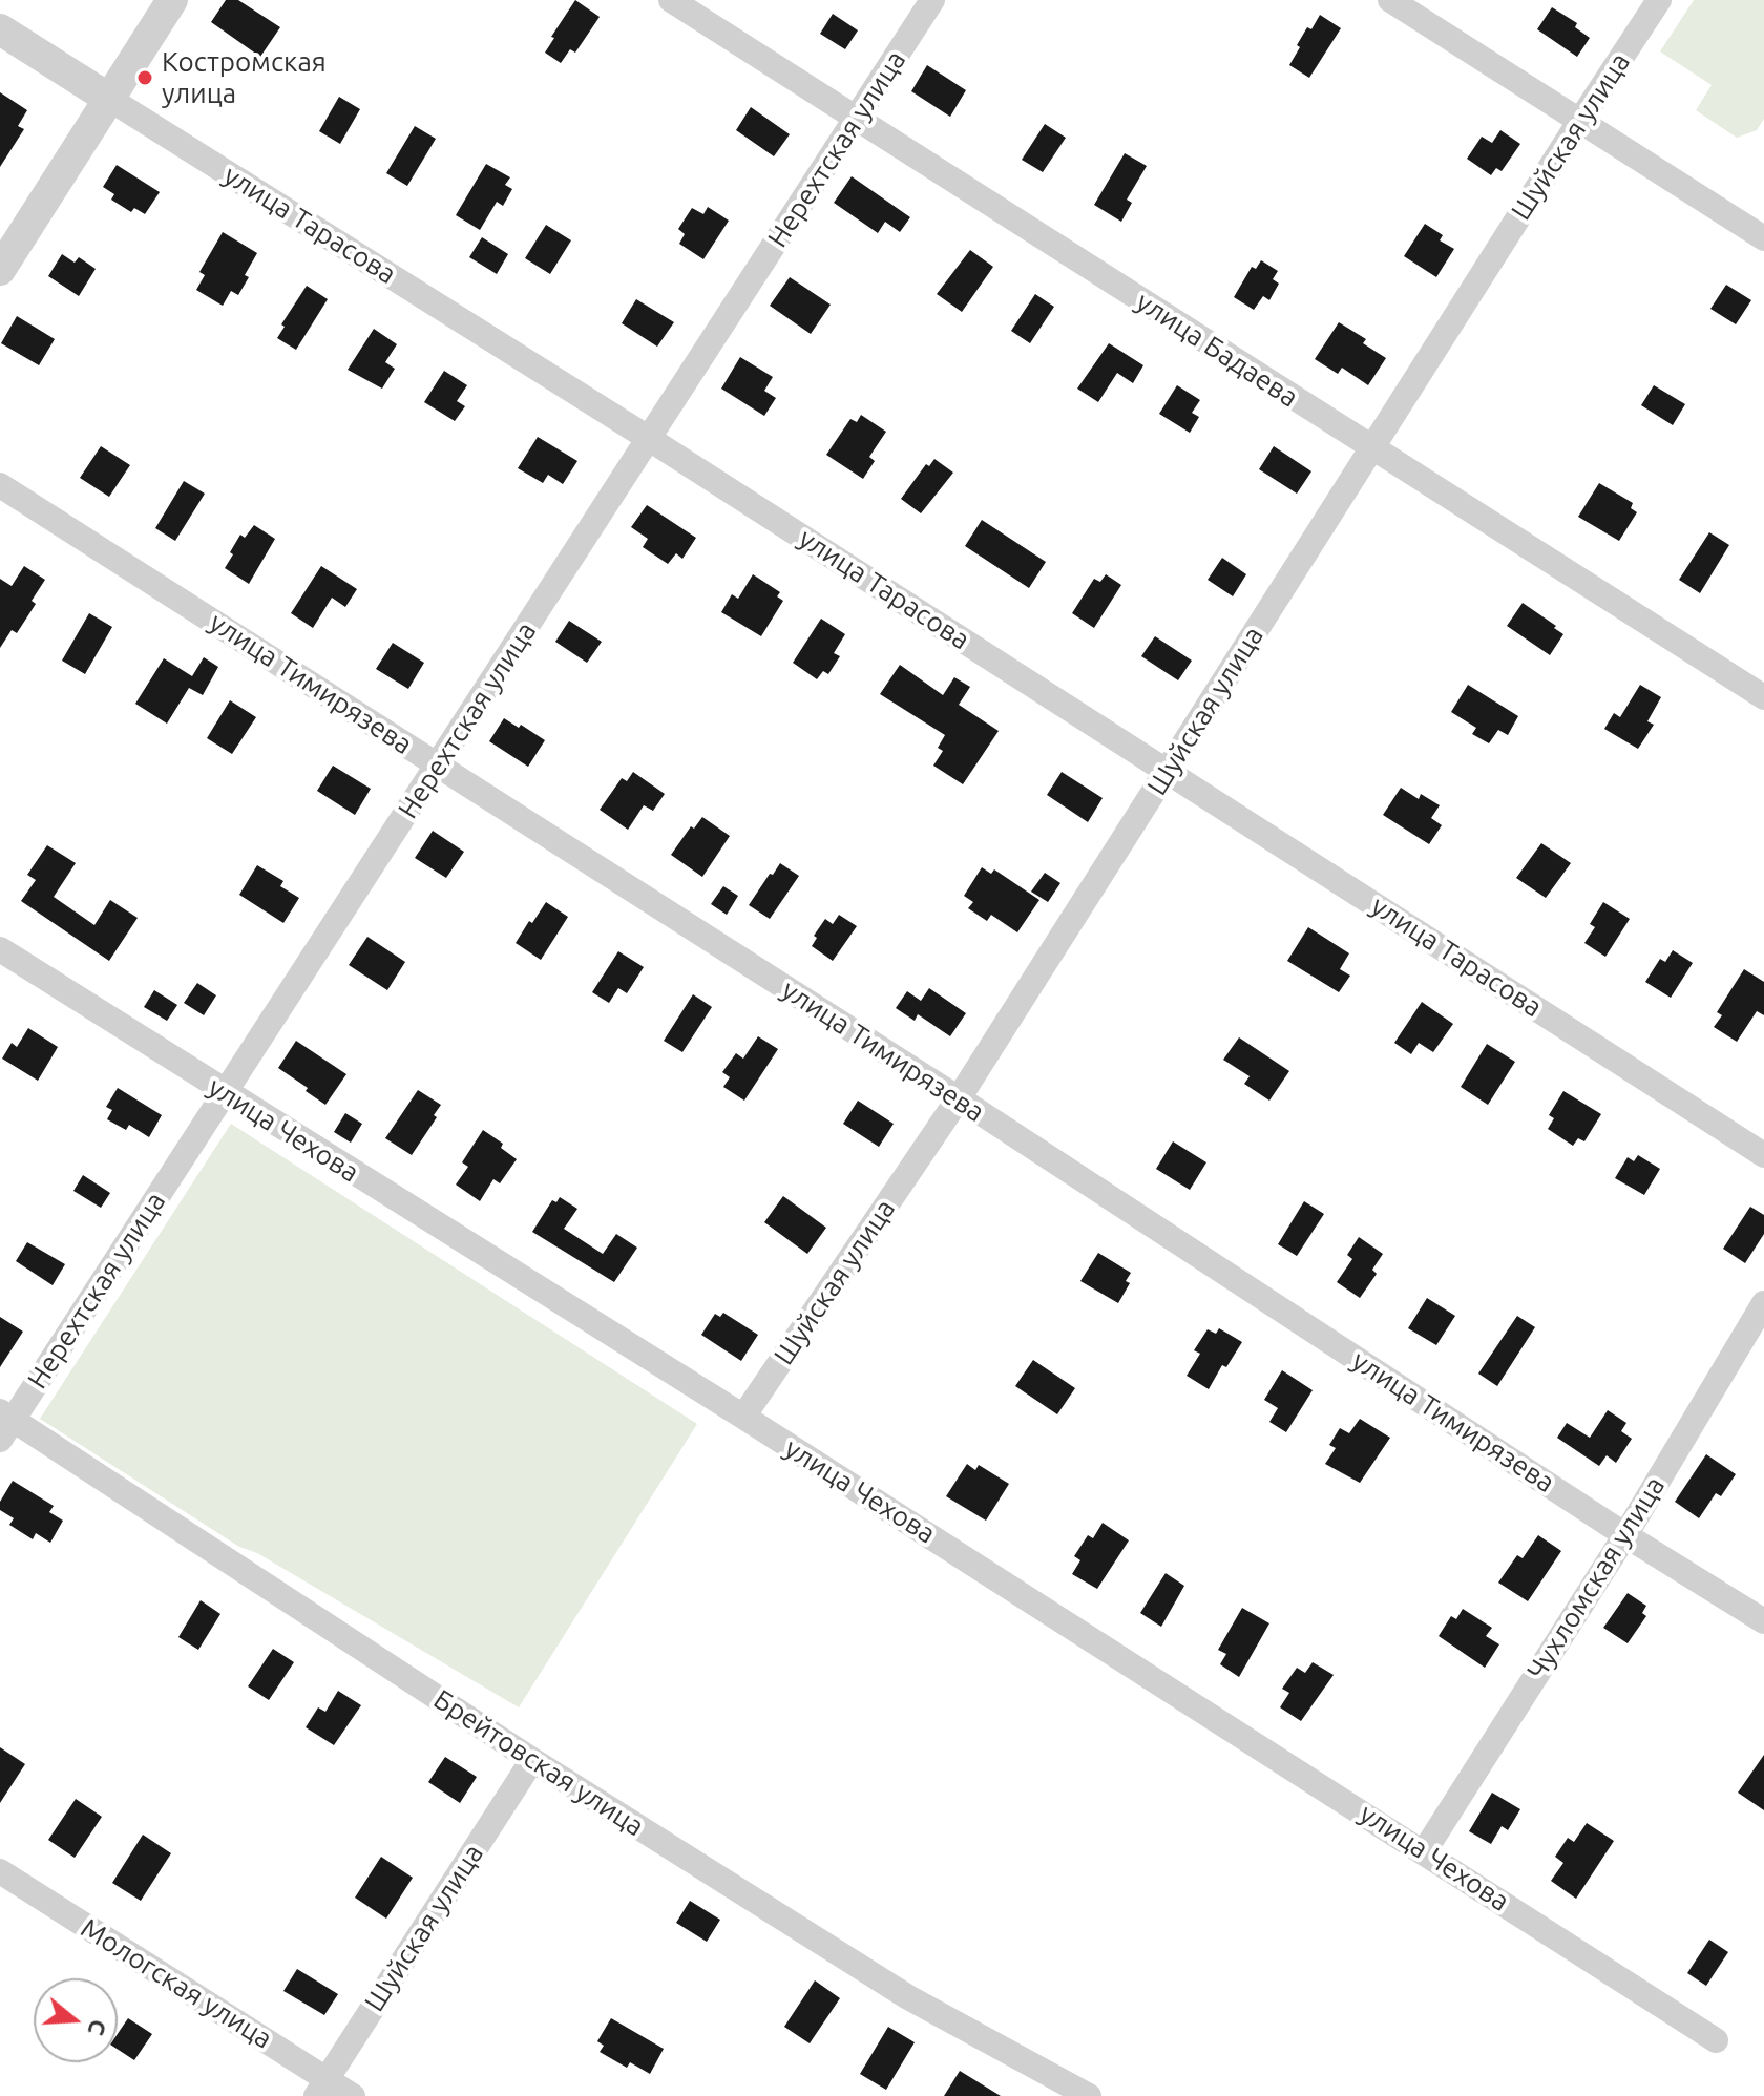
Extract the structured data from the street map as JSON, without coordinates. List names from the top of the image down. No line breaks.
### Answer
{"streets":{"street":["Шуйская улица","Нерехтская улица","улица Тарасова","улица Бадаева","улица Тимирязева","улица Чехова","Чухломская улица","Брейтовская улица","Мологская улица"]},"crossings":[["Шуйская улица","улица Тарасова"],["Шуйская улица","улица Бадаева"],["Шуйская улица","улица Тимирязева"],["Шуйская улица","улица Чехова"],["Шуйская улица","Брейтовская улица"],["Шуйская улица","Мологская улица"],["Нерехтская улица","улица Тарасова"],["Нерехтская улица","улица Бадаева"],["Нерехтская улица","улица Тимирязева"],["Нерехтская улица","улица Чехова"],["Нерехтская улица","Брейтовская улица"],["улица Тимирязева","Чухломская улица"],["улица Чехова","Чухломская улица"]],"places":["Костромская улица"],"north":"right"}
